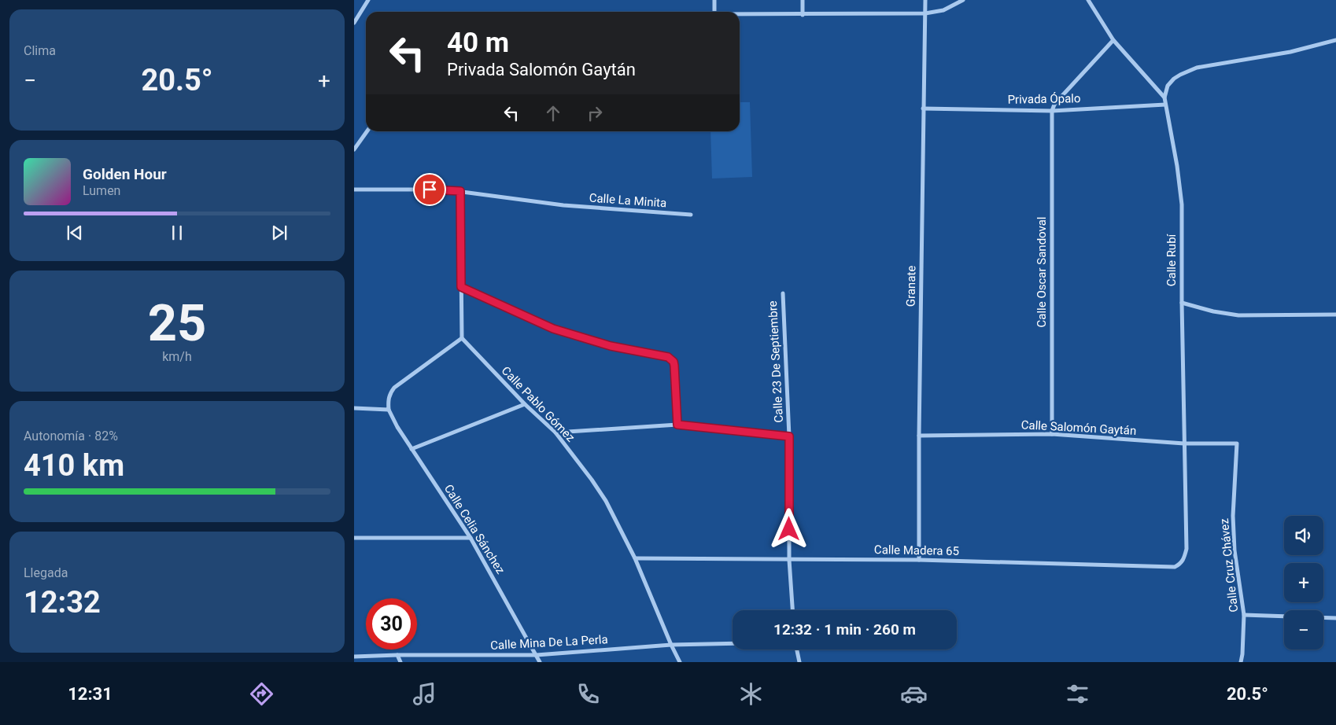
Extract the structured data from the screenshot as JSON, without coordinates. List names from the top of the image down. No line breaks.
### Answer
{"streets":{"street":["Privada Ópalo","Calle La Minita","Calle Rubí","Calle Oscar Sandoval","Granate","Calle 23 De Septiembre","Calle Pablo Gómez","Calle Salomón Gaytán","Calle Celia Sánchez","Calle Madera 65","Calle Cruz Chávez","Calle Mina De La Perla"]},"crossings":[["Privada Ópalo","Calle Rubí"],["Privada Ópalo","Calle Oscar Sandoval"],["Privada Ópalo","Granate"],["Calle Rubí","Calle Salomón Gaytán"],["Calle Rubí","Calle Madera 65"],["Calle Oscar Sandoval","Calle Salomón Gaytán"],["Granate","Calle Salomón Gaytán"],["Granate","Calle Madera 65"],["Calle 23 De Septiembre","Calle Madera 65"],["Calle Pablo Gómez","Calle Madera 65"],["Calle Pablo Gómez","Calle Mina De La Perla"],["Calle Salomón Gaytán","Calle Cruz Chávez"],["Calle Celia Sánchez","Calle Mina De La Perla"]],"page":{"tile":["Clima",["25","km/h"],["Autonomía · 82%","410 km"],["Llegada","12:32"]],"turn":["40 m","Privada Salomón Gaytán"],"heat":["−","20.5°","+"],"song":["Golden Hour","Lumen"],"map_buttons":["+","−"],"limit":"30","trip":"12:32 · 1 min · 260 m","tabs":["12:31","20.5°"]}}
